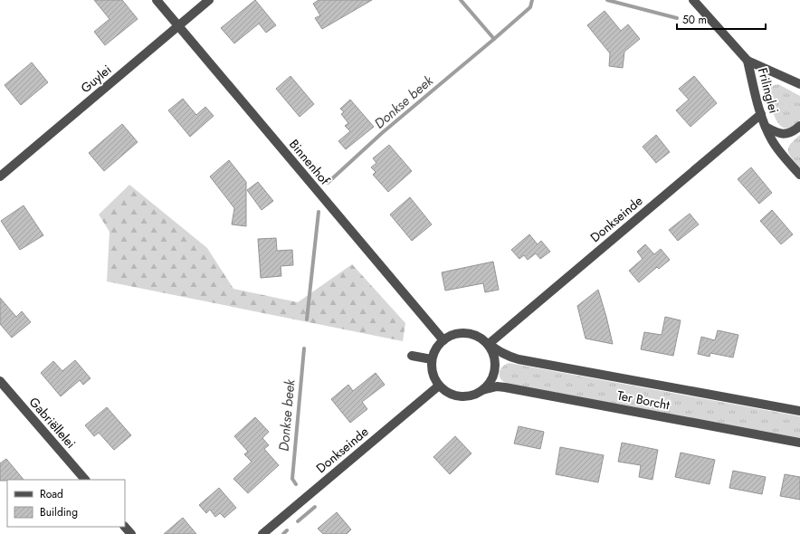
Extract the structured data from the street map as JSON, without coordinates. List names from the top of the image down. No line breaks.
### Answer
{"streets":{"street":["Guylei","Frilinglei","Binnenhof","Donkseinde","Ter Borcht","Gabriëllelei"]},"crossings":[["Guylei","Binnenhof"],["Frilinglei","Donkseinde"],["Binnenhof","Donkseinde"],["Binnenhof","Ter Borcht"],["Donkseinde","Ter Borcht"]],"water":["Donkse beek"],"legend":["Road","Building"],"scale_bar":"50 m"}
